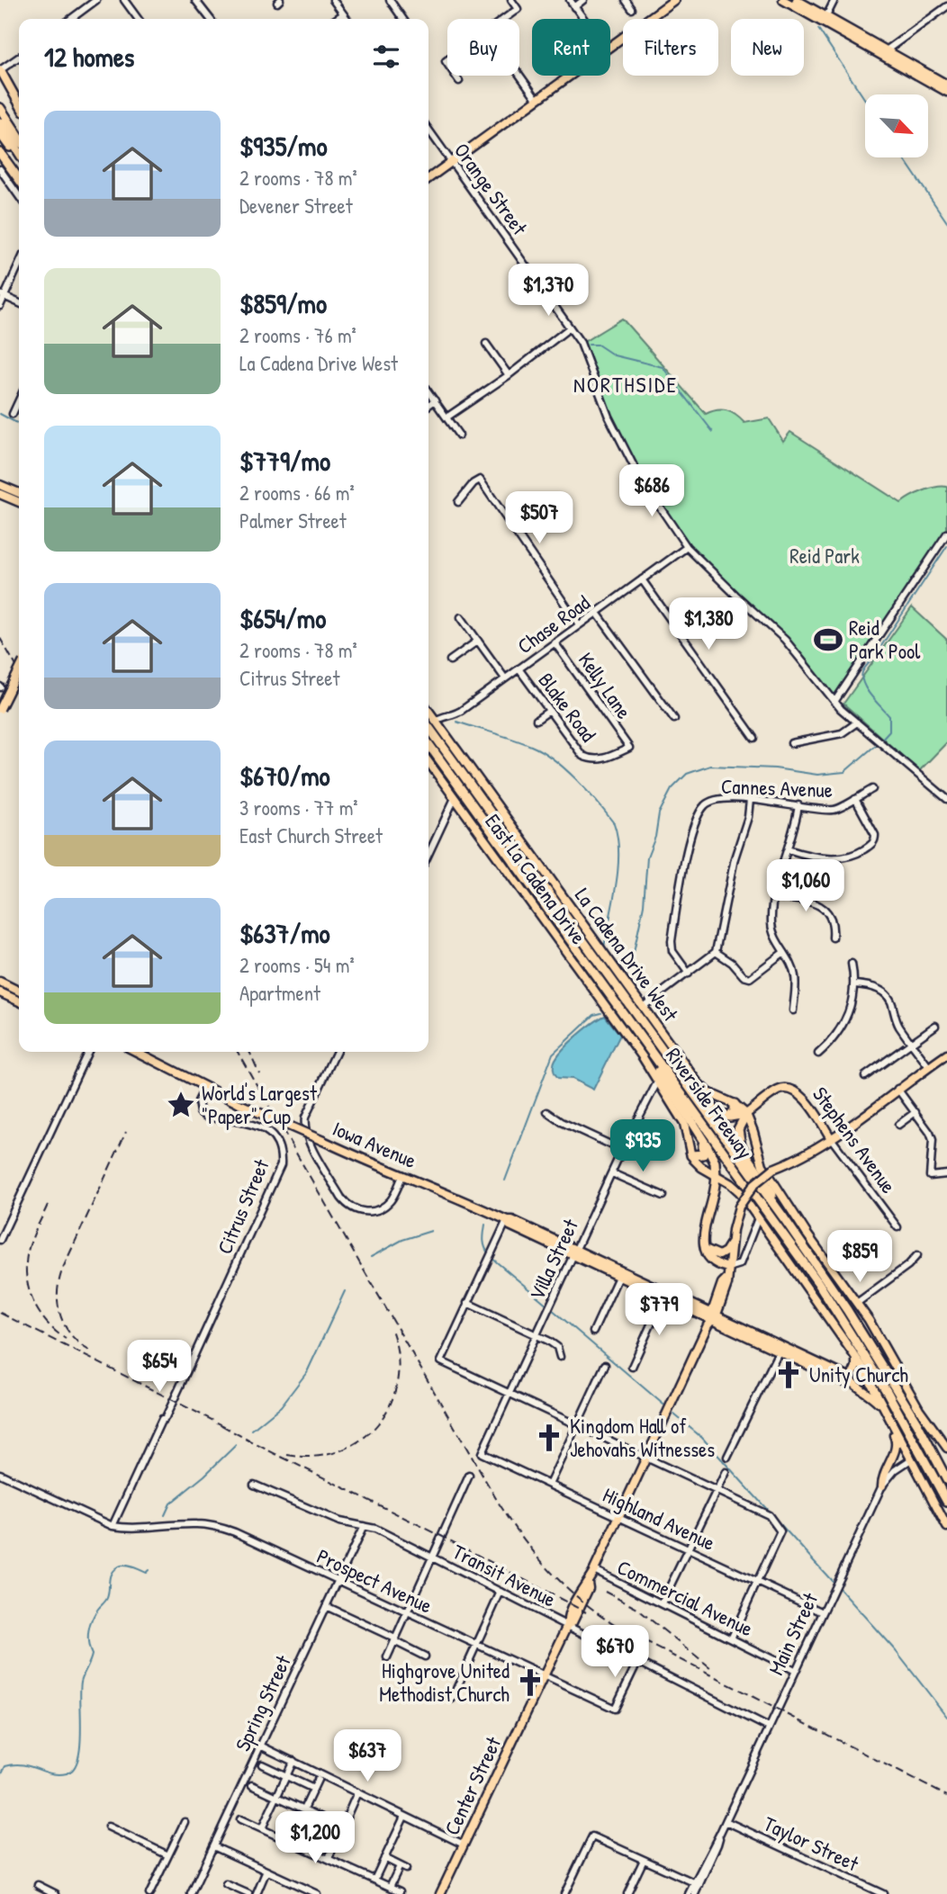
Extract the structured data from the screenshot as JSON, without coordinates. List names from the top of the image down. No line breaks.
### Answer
{"streets":{"highway":["Riverside Freeway"],"main road":["East La Cadena Drive","La Cadena Drive West","Stephens Avenue","Iowa Avenue","Center Street"],"street":["Orange Street","Chase Road","Kelly Lane","Blake Road","Cannes Avenue","Citrus Street","Villa Street","Highland Avenue","Transit Avenue","Prospect Avenue","Commercial Avenue","Main Street","Spring Street","Taylor Street"]},"crossings":[["Orange Street","Chase Road"],["Chase Road","Kelly Lane"],["Chase Road","Blake Road"],["Chase Road","La Cadena Drive West"],["Kelly Lane","Blake Road"],["East La Cadena Drive","Villa Street"],["La Cadena Drive West","Stephens Avenue"],["Stephens Avenue","Center Street"],["Iowa Avenue","Citrus Street"],["Iowa Avenue","Villa Street"],["Iowa Avenue","Center Street"],["Citrus Street","Prospect Avenue"],["Villa Street","Highland Avenue"],["Highland Avenue","Main Street"],["Highland Avenue","Center Street"],["Transit Avenue","Prospect Avenue"],["Transit Avenue","Main Street"],["Transit Avenue","Spring Street"],["Transit Avenue","Center Street"],["Prospect Avenue","Spring Street"],["Prospect Avenue","Center Street"],["Commercial Avenue","Main Street"],["Commercial Avenue","Center Street"],["Main Street","Taylor Street"]],"districts":["NORTHSIDE"],"parks":["Reid Park"],"places":{"sports":["Reid Park Pool"],"place":["World's Largest \"Paper\" Cup"],"church":["Unity Church","Kingdom Hall of Jehovahs Witnesses","Highgrove United Methodist Church"]},"north":"bottom right","page":{"chip":["Buy","Rent","Filters","New"],"heading":"12 homes","list":[{"name":"$935/mo","note":"2 rooms · 78 m² · Devener Street"},{"name":"$859/mo","note":"2 rooms · 76 m² · La Cadena Drive West"},{"name":"$779/mo","note":"2 rooms · 66 m² · Palmer Street"},{"name":"$654/mo","note":"2 rooms · 78 m² · Citrus Street"},{"name":"$670/mo","note":"3 rooms · 77 m² · East Church Street"},{"name":"$637/mo","note":"2 rooms · 54 m² · Apartment"}],"price":["$1,370","$686","$507","$1,380","$1,060","$935","$859","$779","$654","$670","$637","$1,200"]}}
